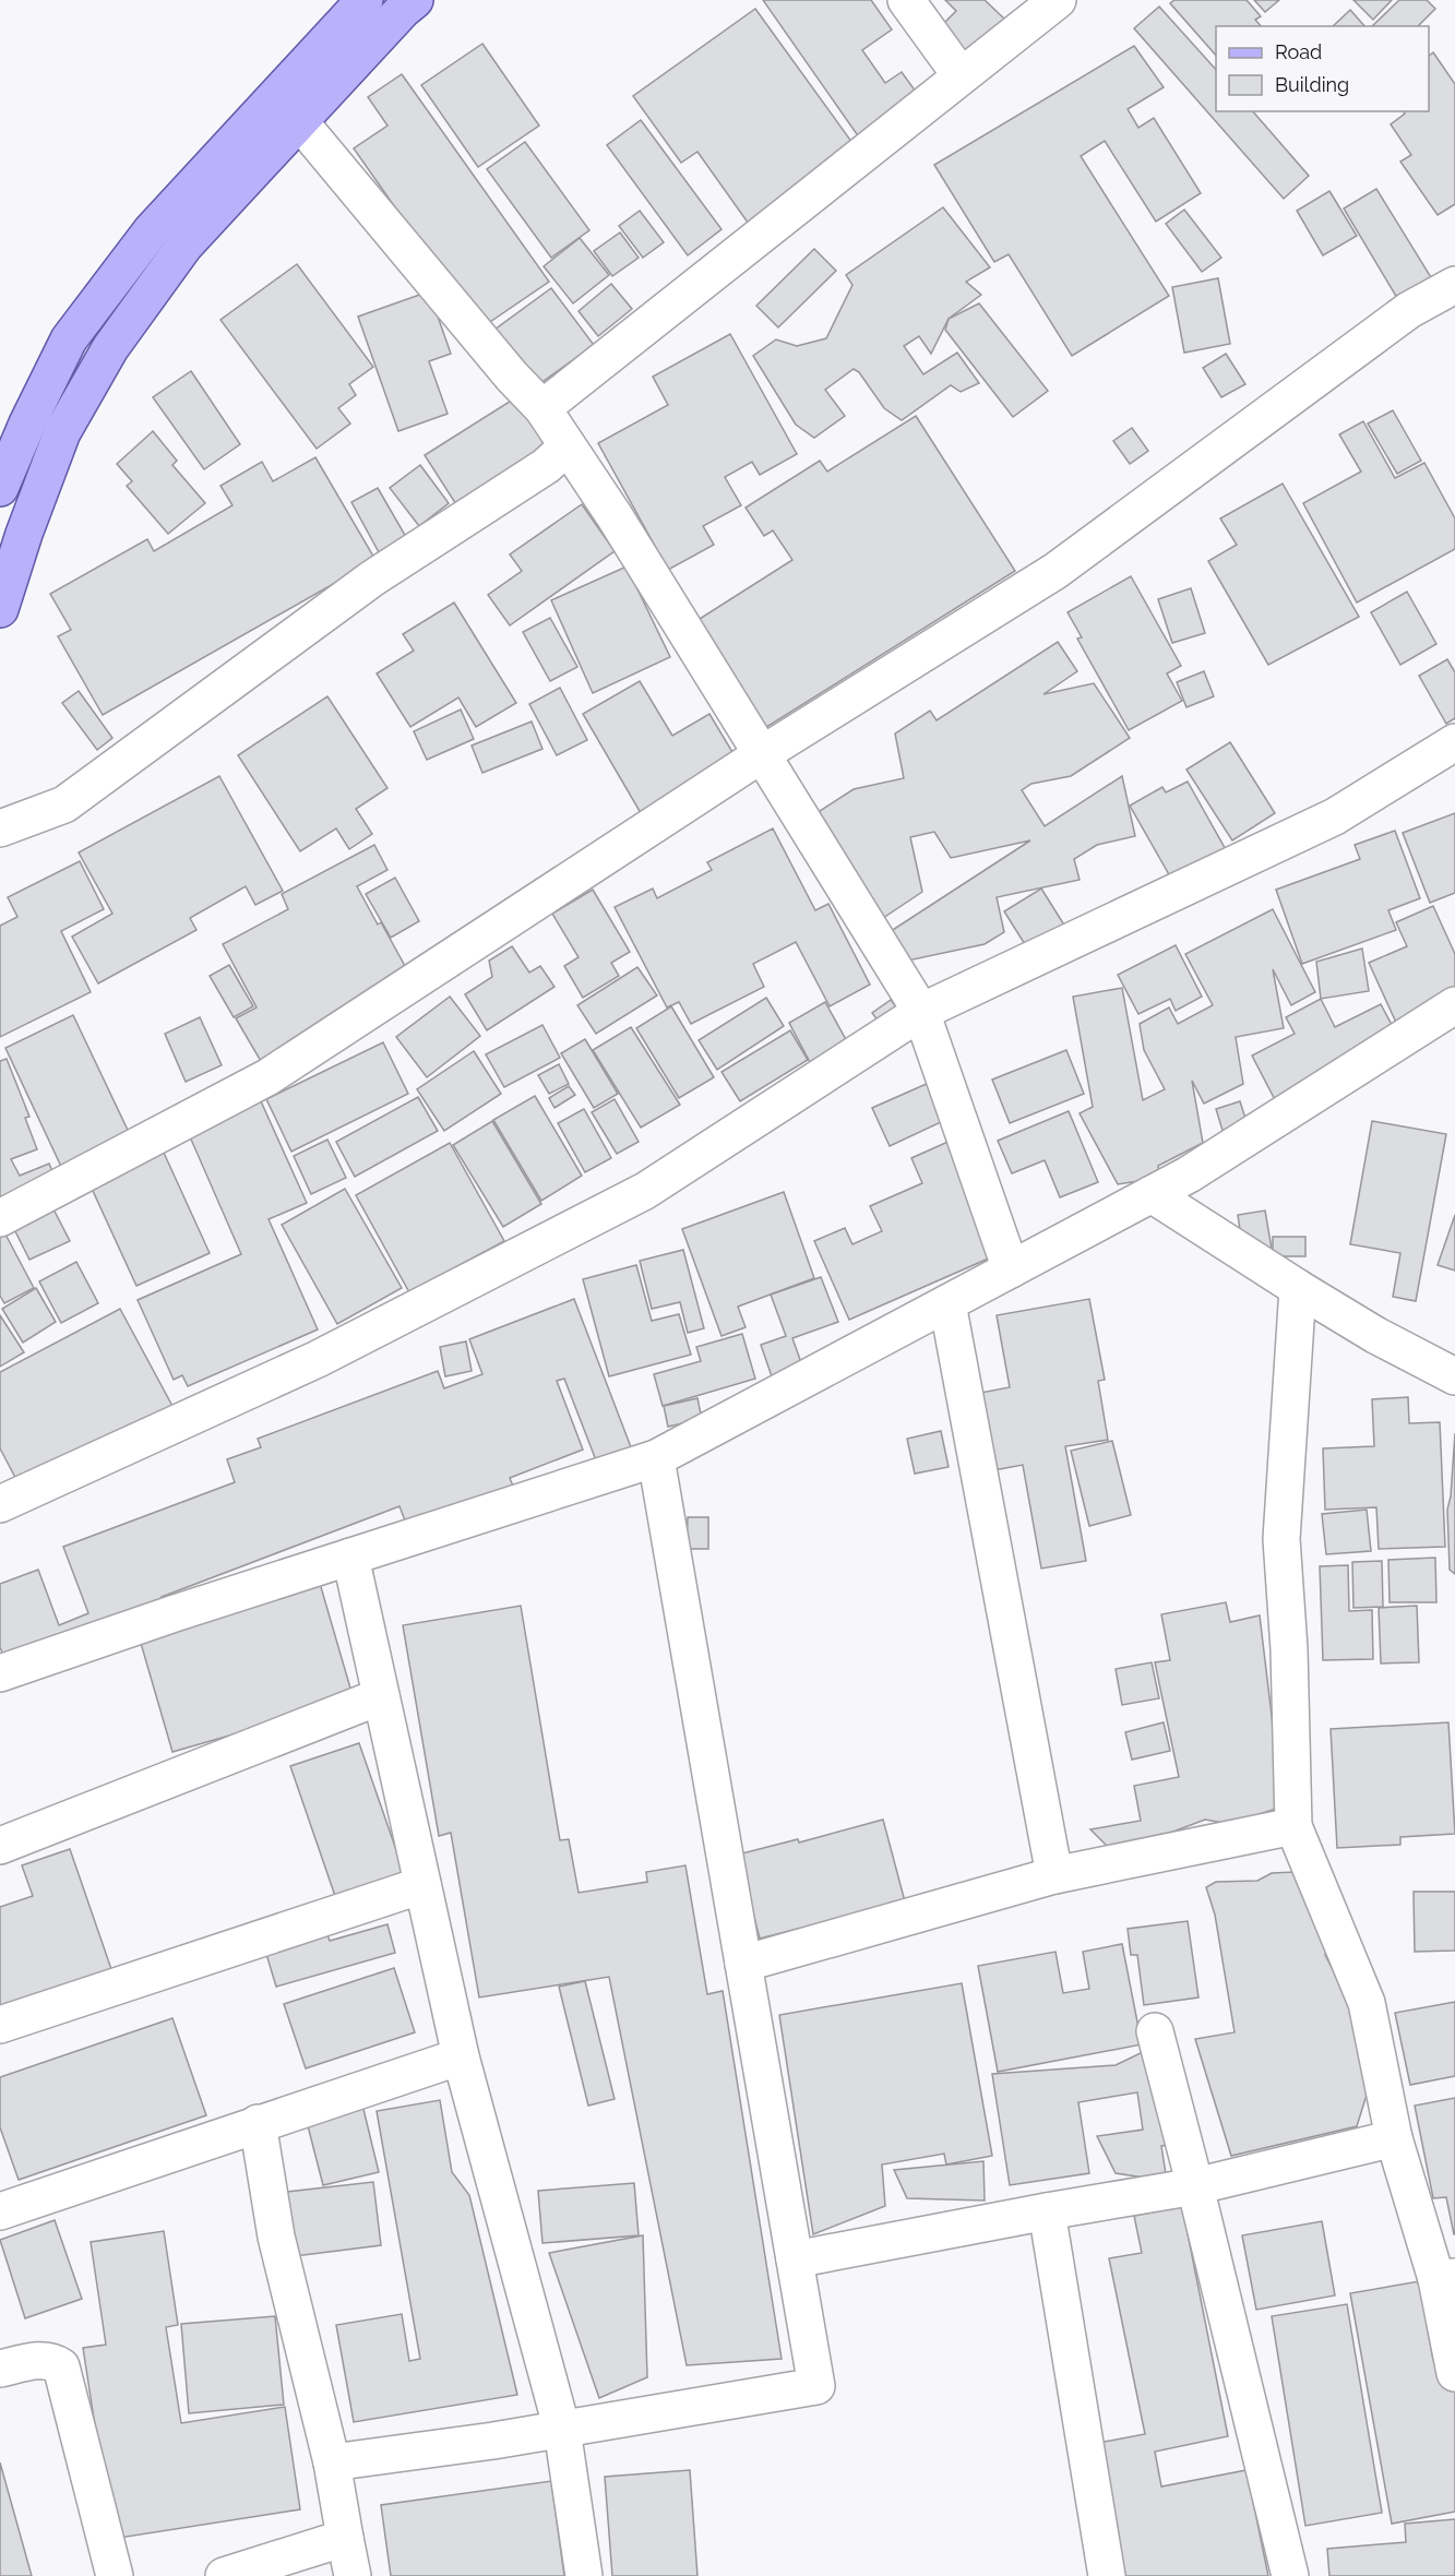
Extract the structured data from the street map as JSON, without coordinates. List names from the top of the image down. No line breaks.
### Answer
{"legend":["Road","Building"]}
